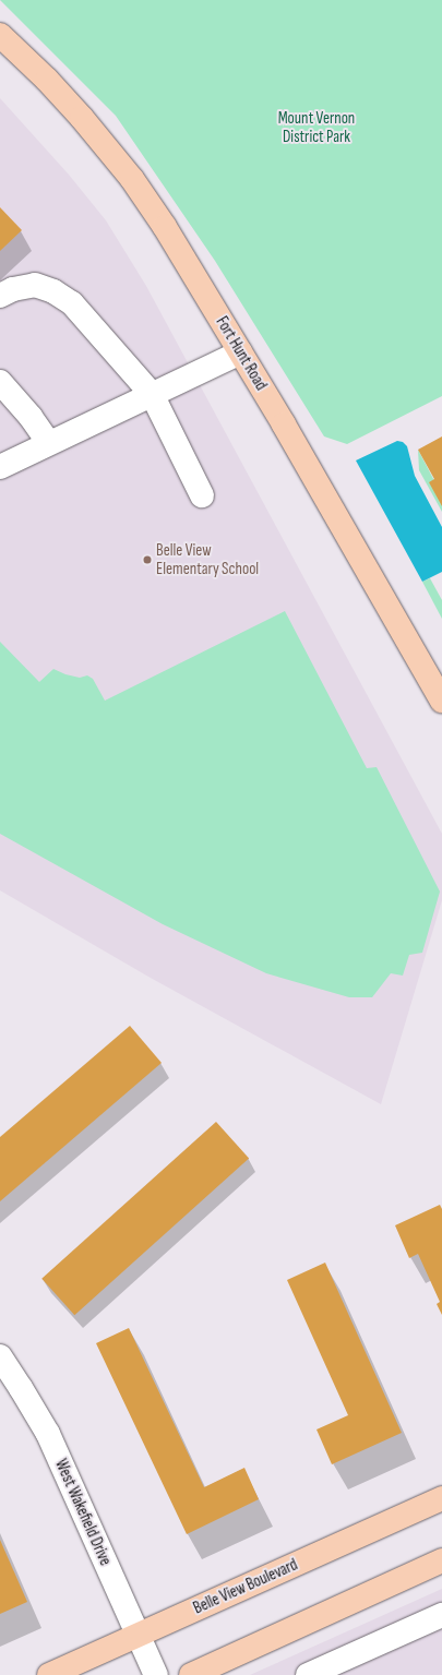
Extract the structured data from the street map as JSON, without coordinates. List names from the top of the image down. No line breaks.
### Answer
{"streets":{"main road":["Fort Hunt Road","Belle View Boulevard"],"street":["West Wakefield Drive"]},"crossings":[["West Wakefield Drive","Belle View Boulevard"]],"parks":["Mount Vernon District Park"],"places":["Belle View Elementary School"]}
